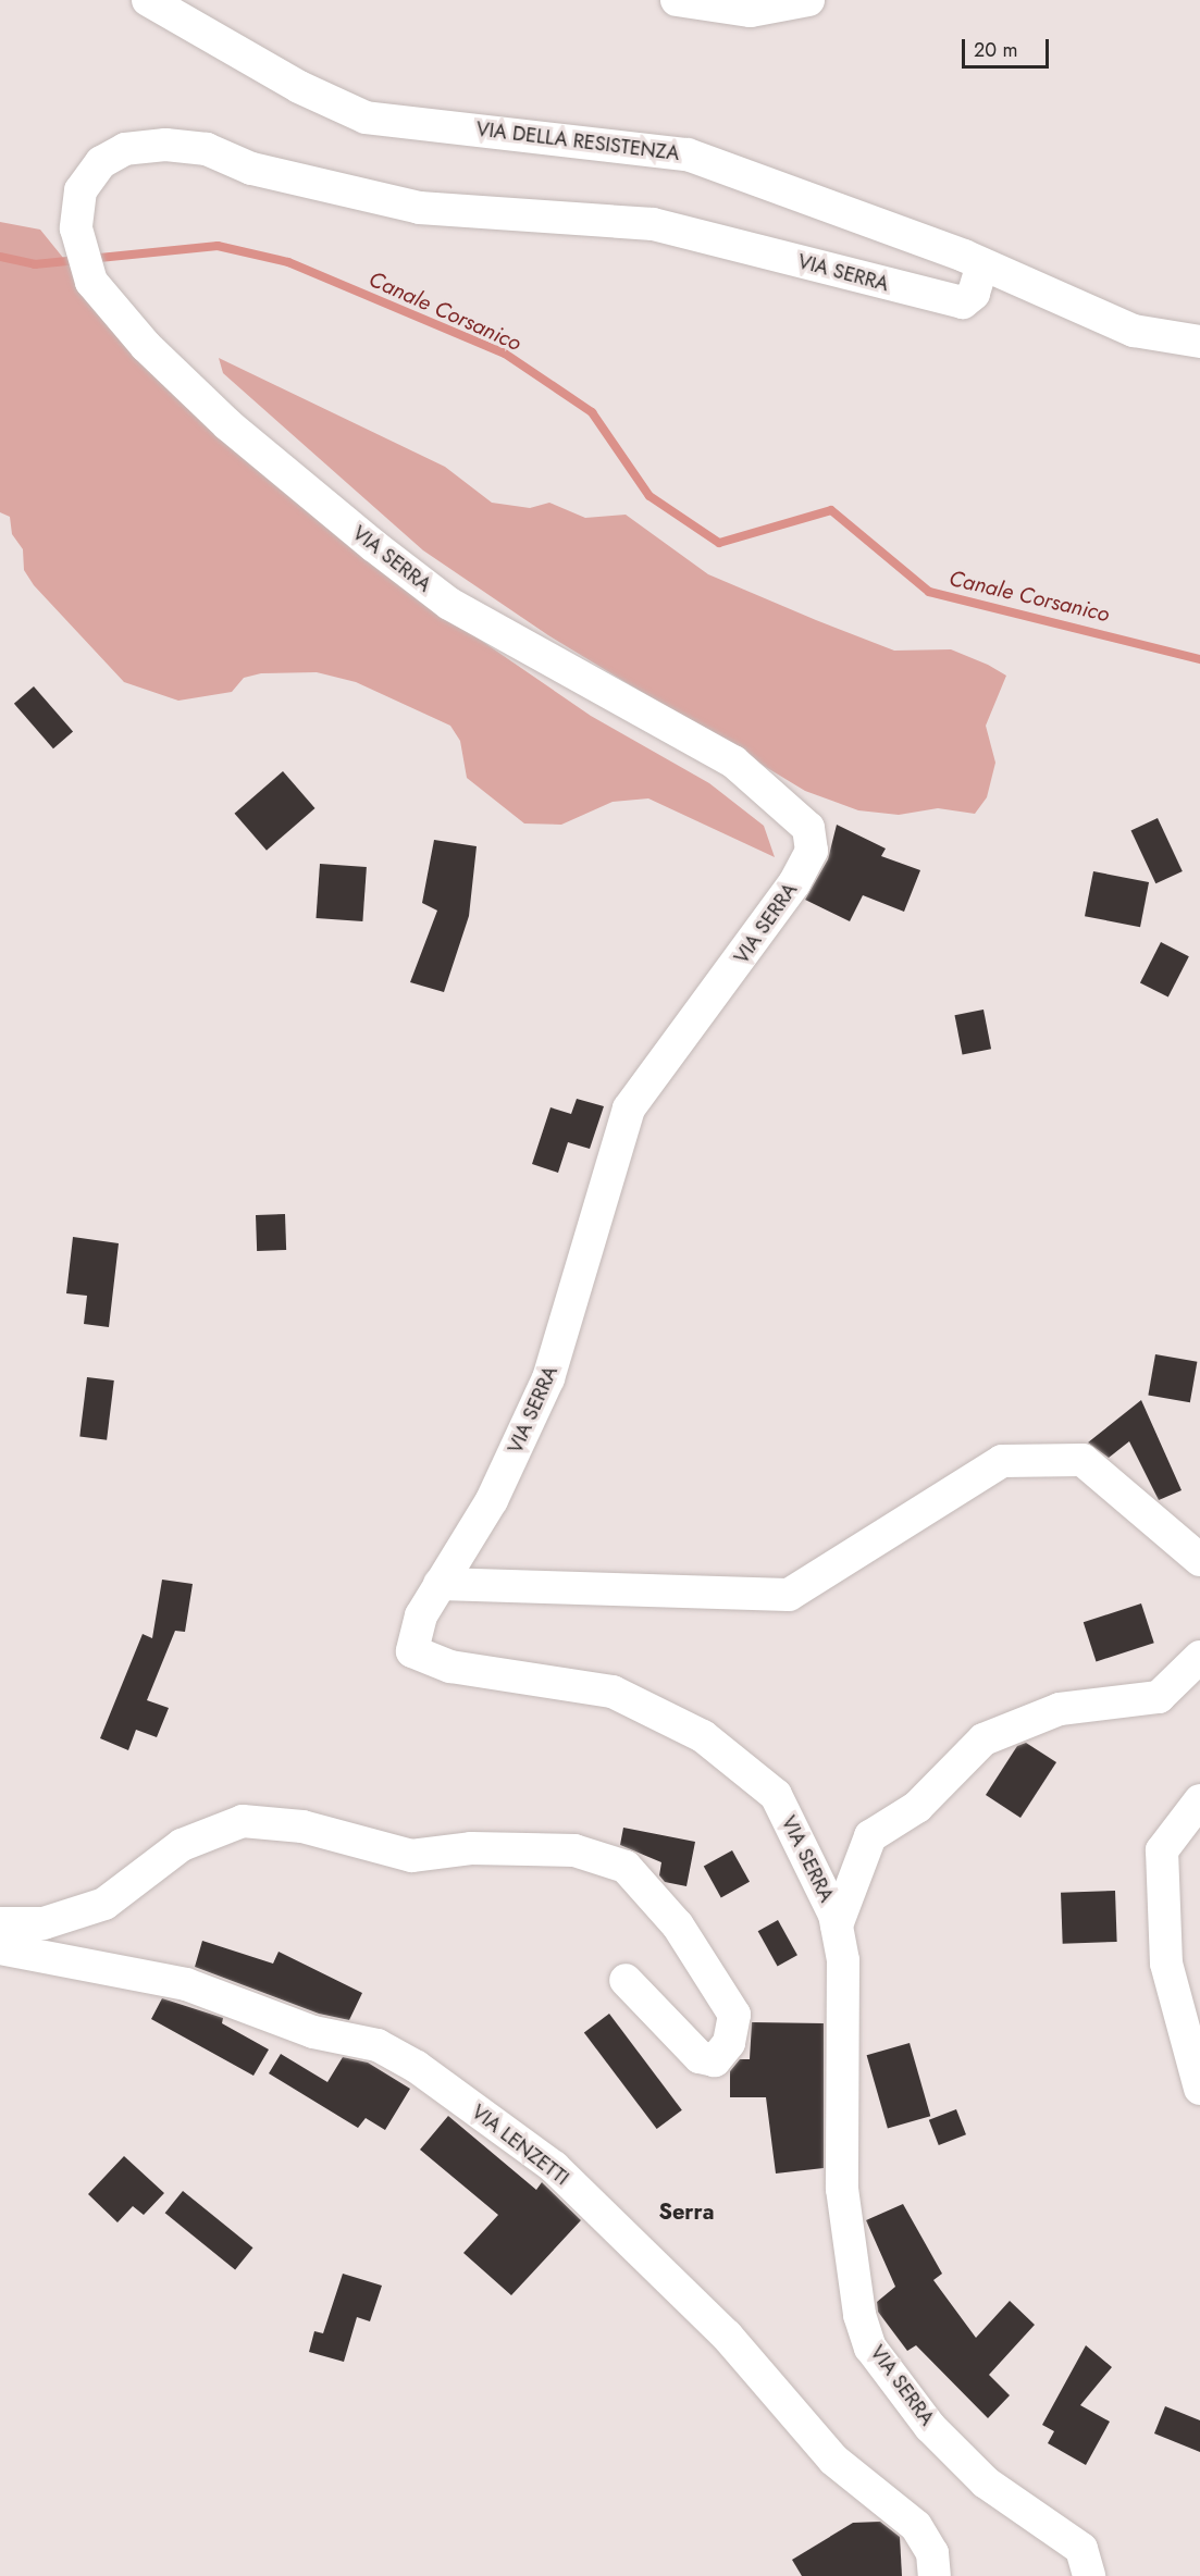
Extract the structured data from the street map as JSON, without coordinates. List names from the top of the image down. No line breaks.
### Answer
{"streets":{"street":["VIA DELLA RESISTENZA","VIA SERRA","VIA LENZETTI"]},"crossings":[["VIA DELLA RESISTENZA","VIA SERRA"]],"districts":["Serra"],"water":["Canale Corsanico"],"scale_bar":"20 m"}
